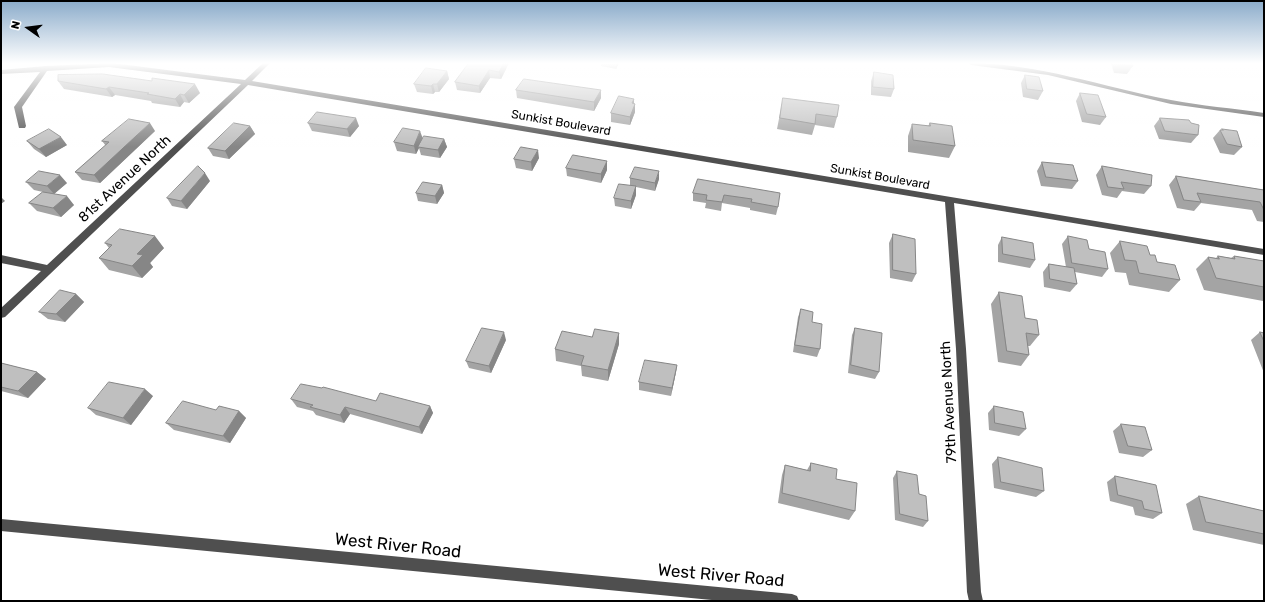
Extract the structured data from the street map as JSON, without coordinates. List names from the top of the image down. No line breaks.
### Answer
{"streets":{"street":["Sunkist Boulevard","81st Avenue North","79th Avenue North","West River Road"]},"crossings":[["Sunkist Boulevard","79th Avenue North"]],"north":"left"}
